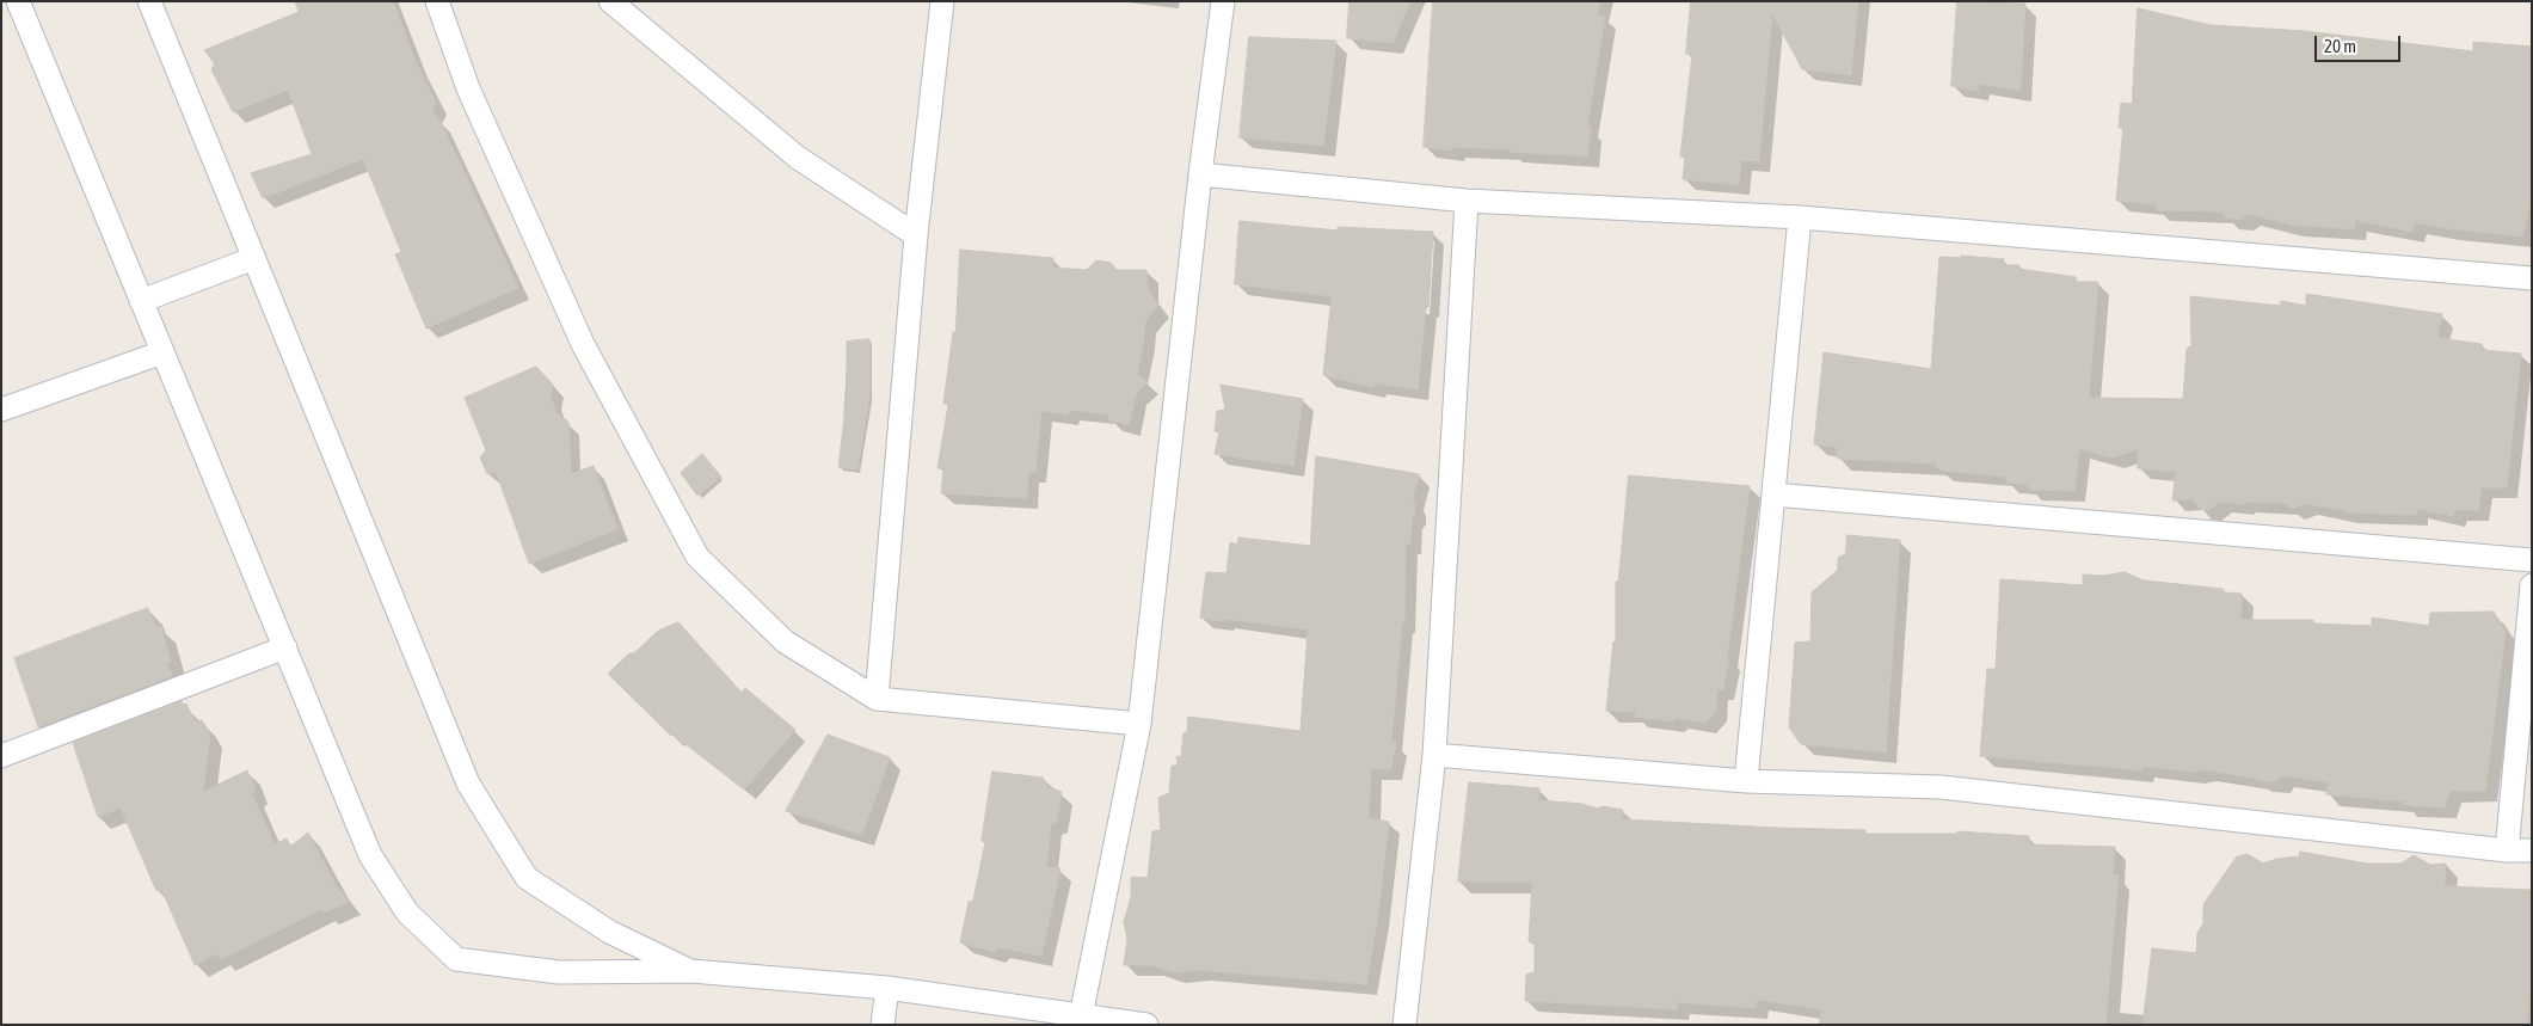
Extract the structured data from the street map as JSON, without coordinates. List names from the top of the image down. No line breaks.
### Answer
{"scale_bar":"20 m"}
